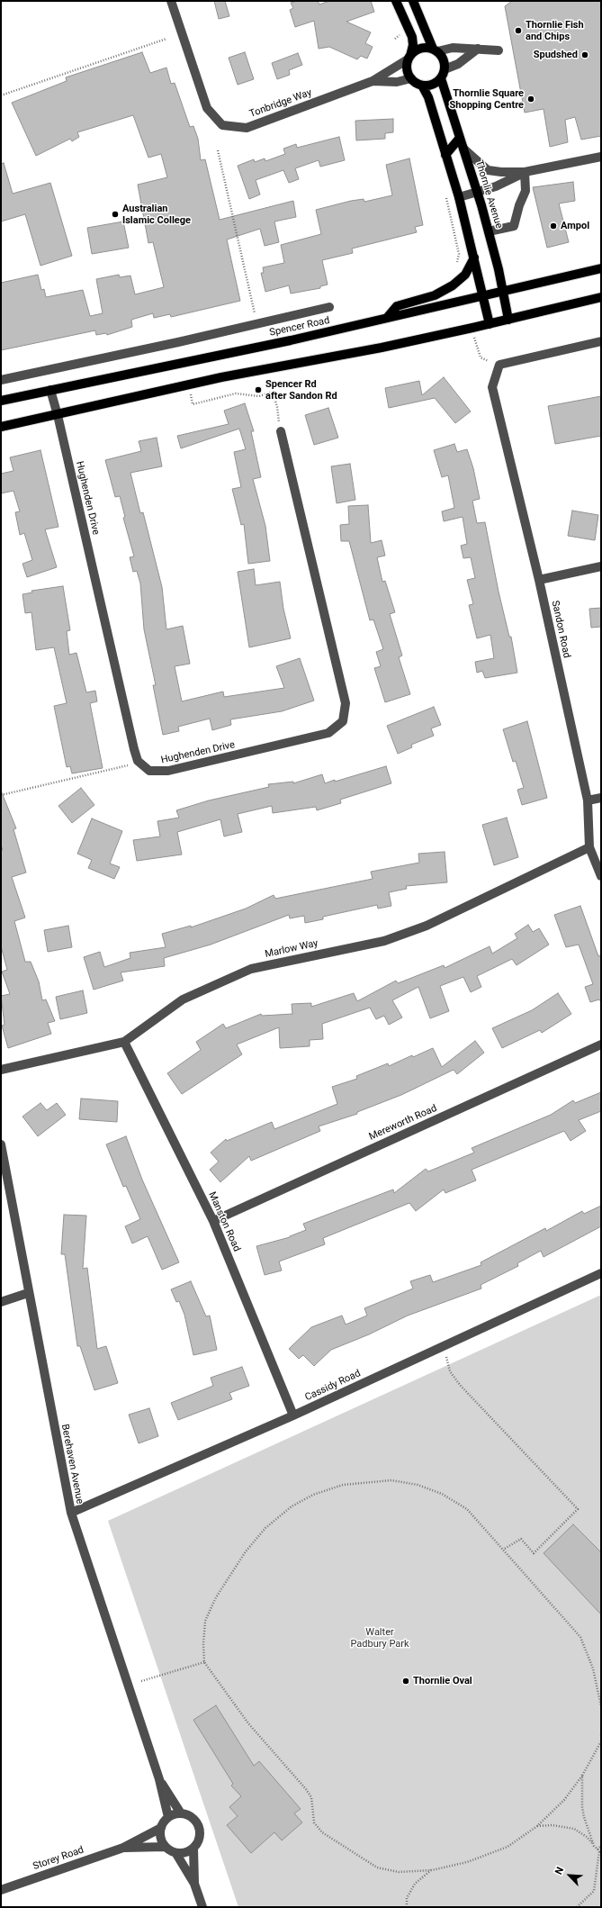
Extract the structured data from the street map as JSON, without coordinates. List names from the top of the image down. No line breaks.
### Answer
{"streets":{"main road":["Thornlie Avenue","Spencer Road"],"street":["Tonbridge Way","Hughenden Drive","Sandon Road","Marlow Way","Mereworth Road","Manston Road","Cassidy Road","Berehaven Avenue","Storey Road"]},"crossings":[["Tonbridge Way","Thornlie Avenue"],["Thornlie Avenue","Spencer Road"],["Spencer Road","Hughenden Drive"],["Sandon Road","Marlow Way"],["Marlow Way","Manston Road"],["Mereworth Road","Manston Road"],["Manston Road","Cassidy Road"],["Cassidy Road","Berehaven Avenue"],["Berehaven Avenue","Storey Road"]],"parks":["Walter Padbury Park"],"places":["Thornlie Fish and Chips","Spudshed","Thornlie Square Shopping Centre","Australian Islamic College","Ampol","Spencer Rd after Sandon Rd","Thornlie Oval"],"north":"top left"}
